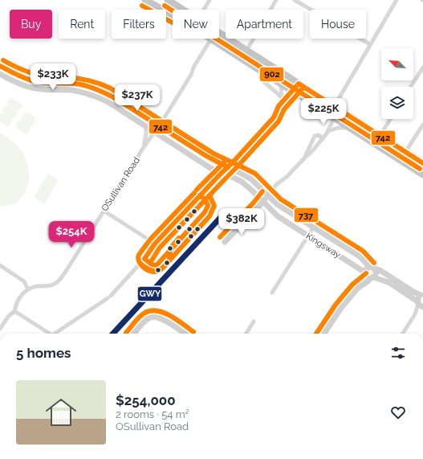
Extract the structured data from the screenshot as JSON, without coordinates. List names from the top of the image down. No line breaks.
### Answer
{"streets":{"street":["OSullivan Road","Kingsway"]},"crossings":[["OSullivan Road","Kingsway"]],"lines":["transit line 902","transit line 737","transit line 742","transit line GWY"],"north":"top left","page":{"chip":["Buy","Rent","Filters","New","Apartment","House"],"price":["$233K","$237K","$225K","$382K","$254K"],"heading":"5 homes","list":[{"name":"$254,000","note":"2 rooms · 54 m² · OSullivan Road"}]}}
